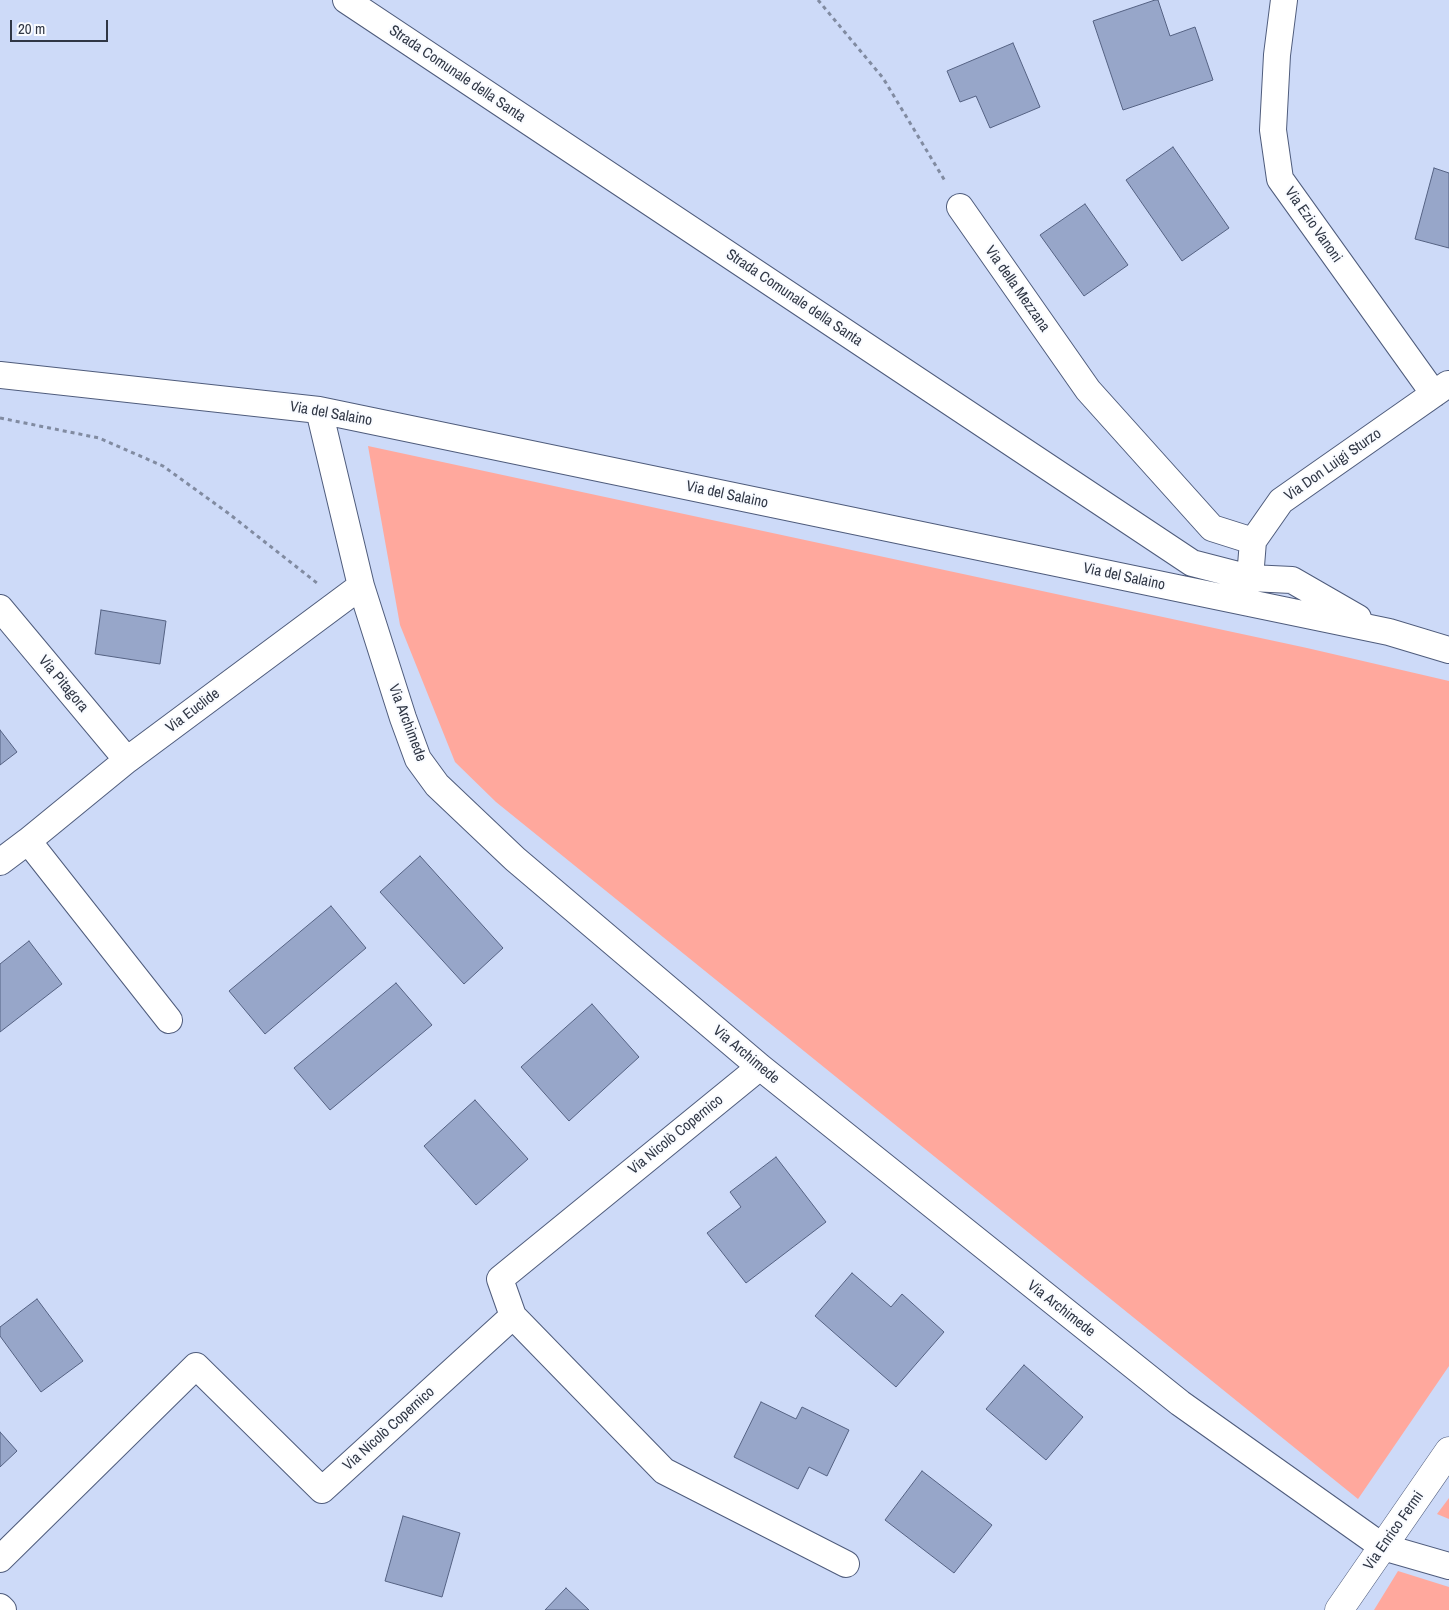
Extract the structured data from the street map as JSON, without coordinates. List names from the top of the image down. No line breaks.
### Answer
{"streets":{"street":["Strada Comunale della Santa","Via Ezio Vanoni","Via della Mezzana","Via del Salaino","Via Don Luigi Sturzo","Via Pitagora","Via Euclide","Via Archimede","Via Nicolò Copernico","Via Enrico Fermi"]},"crossings":[["Via Ezio Vanoni","Via Don Luigi Sturzo"],["Via della Mezzana","Via Don Luigi Sturzo"],["Via del Salaino","Via Archimede"],["Via Pitagora","Via Euclide"],["Via Euclide","Via Archimede"],["Via Archimede","Via Nicolò Copernico"],["Via Archimede","Via Enrico Fermi"]],"scale_bar":"20 m"}
